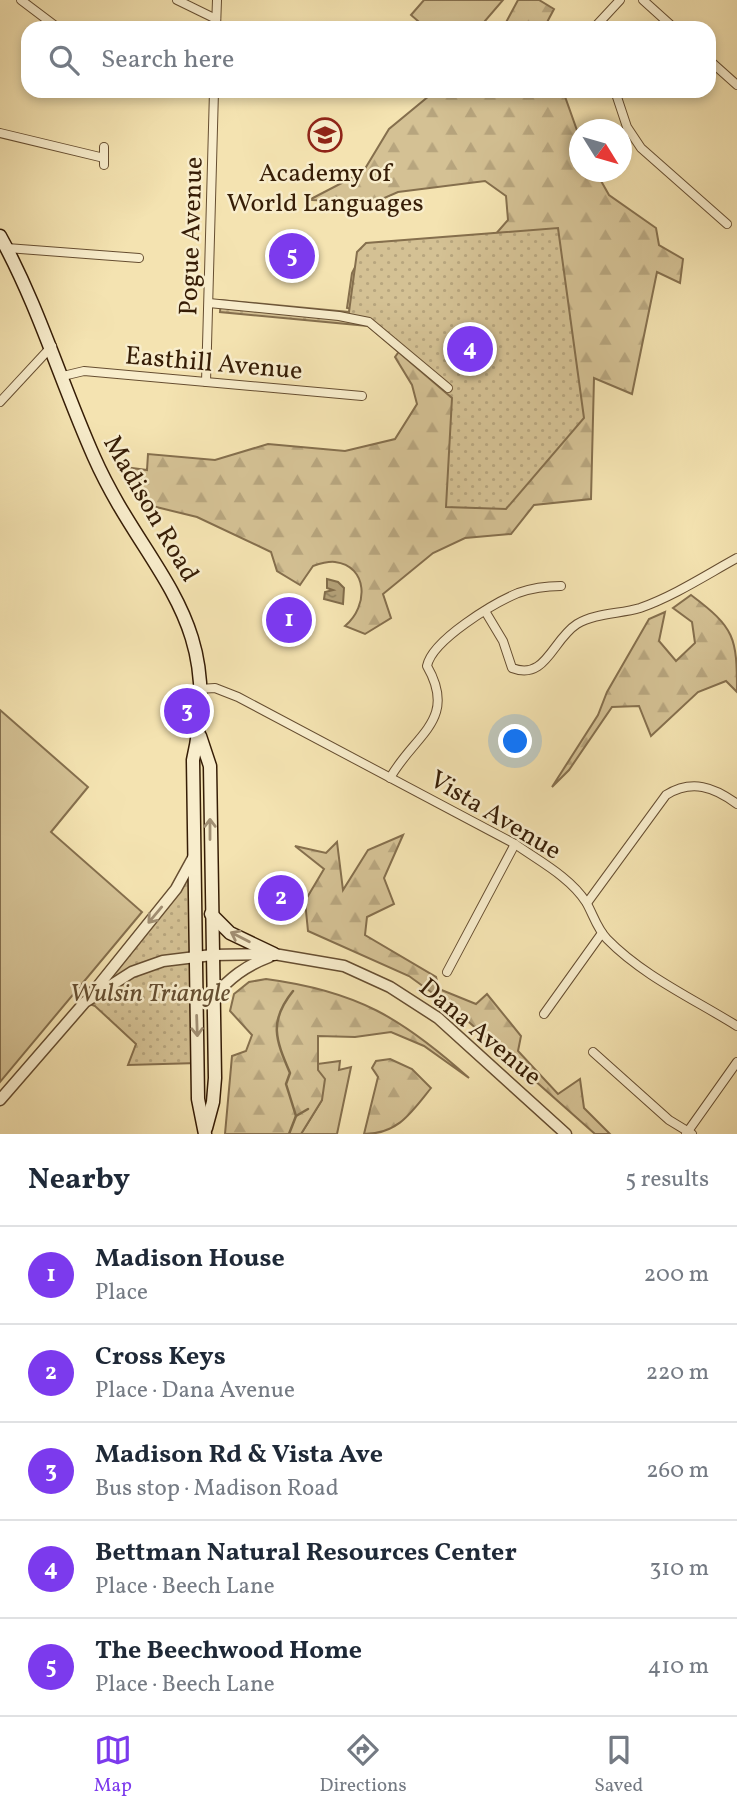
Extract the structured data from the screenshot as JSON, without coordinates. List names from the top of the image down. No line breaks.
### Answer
{"streets":{"main road":["Madison Road"],"street":["Pogue Avenue","Easthill Avenue","Vista Avenue","Dana Avenue"]},"crossings":[["Pogue Avenue","Easthill Avenue"],["Easthill Avenue","Madison Road"],["Madison Road","Vista Avenue"],["Madison Road","Dana Avenue"]],"parks":["Wulsin Triangle"],"places":{"school or university":["Academy of World Languages"]},"north":"bottom right","page":{"search":"Search here","pins":["5","4","1","3","2"],"heading":["Nearby","5 results"],"list":[{"mark":"1","name":"Madison House","note":"Place","value":"200 m"},{"mark":"2","name":"Cross Keys","note":"Place · Dana Avenue","value":"220 m"},{"mark":"3","name":"Madison Rd & Vista Ave","note":"Bus stop · Madison Road","value":"260 m"},{"mark":"4","name":"Bettman Natural Resources Center","note":"Place · Beech Lane","value":"310 m"},{"mark":"5","name":"The Beechwood Home","note":"Place · Beech Lane","value":"410 m"}],"nav":["Map","Directions","Saved"]}}
